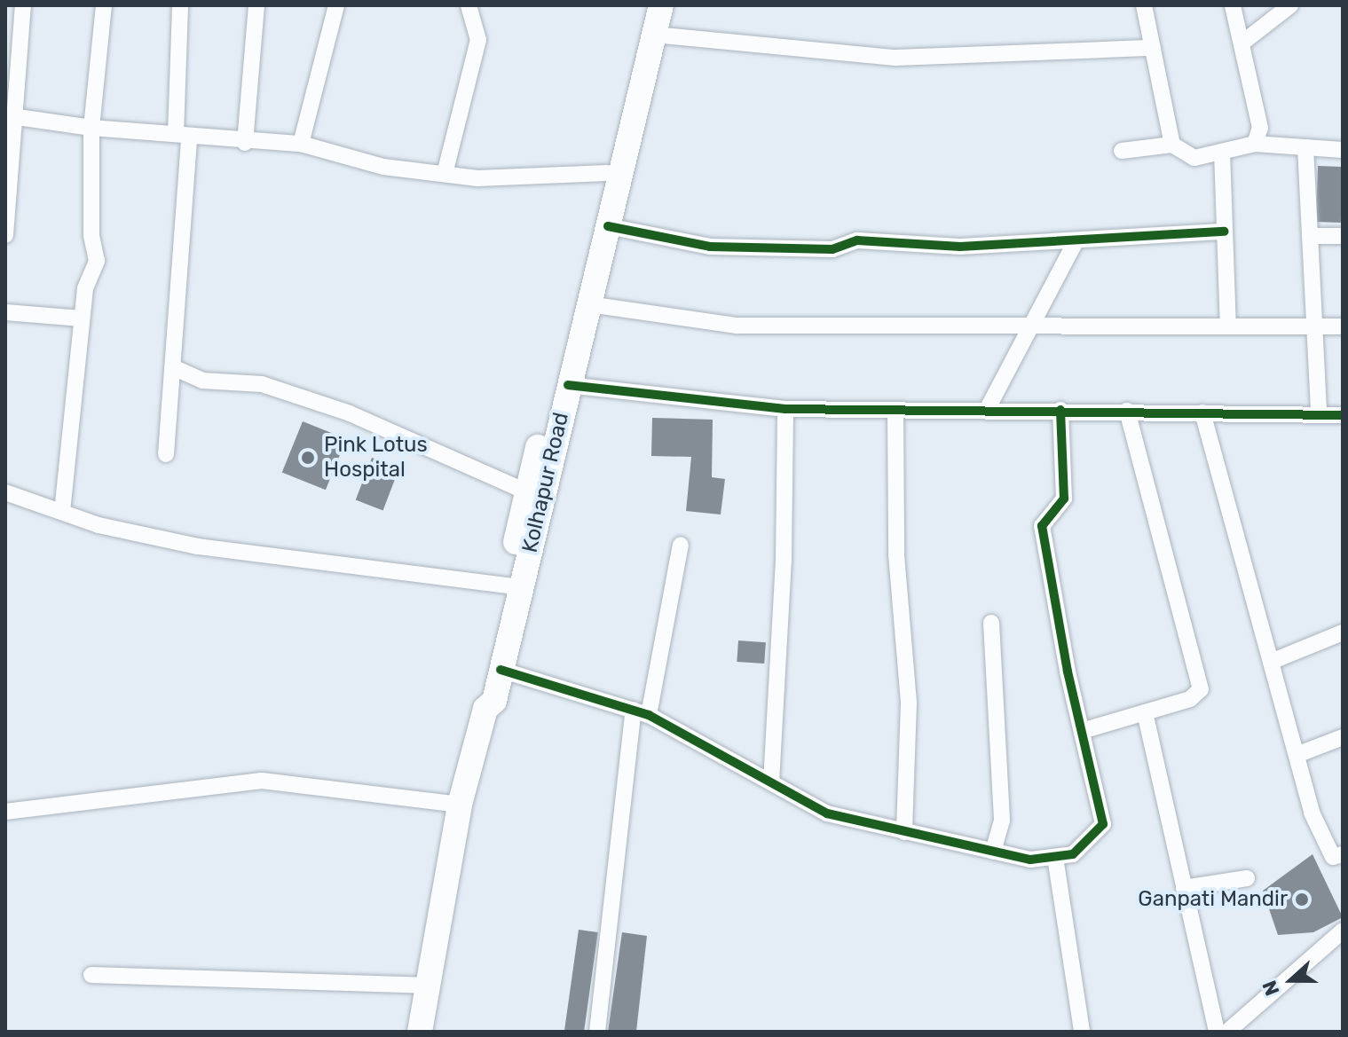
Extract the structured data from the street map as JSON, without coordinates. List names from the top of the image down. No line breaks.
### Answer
{"streets":{"main road":["Kolhapur Road"]},"places":["Pink Lotus Hospital","Ganpati Mandir"],"north":"left"}
